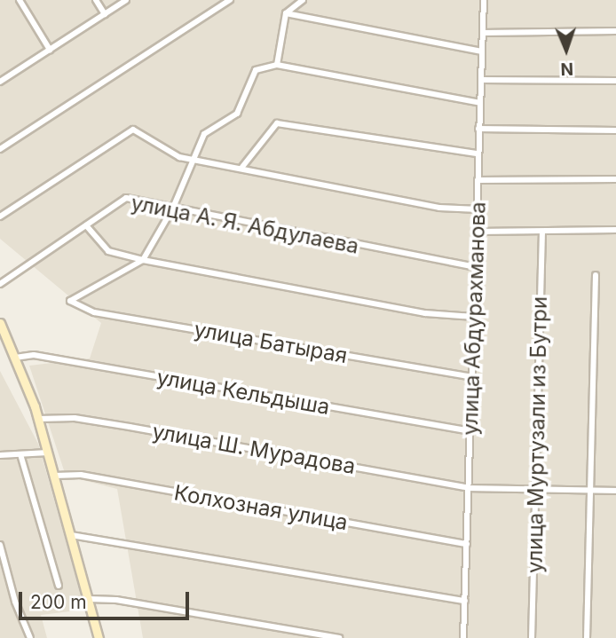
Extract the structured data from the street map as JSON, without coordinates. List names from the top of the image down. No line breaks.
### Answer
{"streets":{"street":["улица А. Я. Абдулаева","улица Абдурахманова","улица Батырая","улица Кельдыша","улица Муртузали из Бутри","улица Ш. Мурадова","Колхозная улица"]},"crossings":[["улица А. Я. Абдулаева","улица Абдурахманова"],["улица Абдурахманова","улица Батырая"],["улица Абдурахманова","улица Кельдыша"],["улица Абдурахманова","улица Ш. Мурадова"],["улица Абдурахманова","Колхозная улица"],["улица Муртузали из Бутри","улица Ш. Мурадова"]],"scale_bar":"200 m","north":"bottom"}
